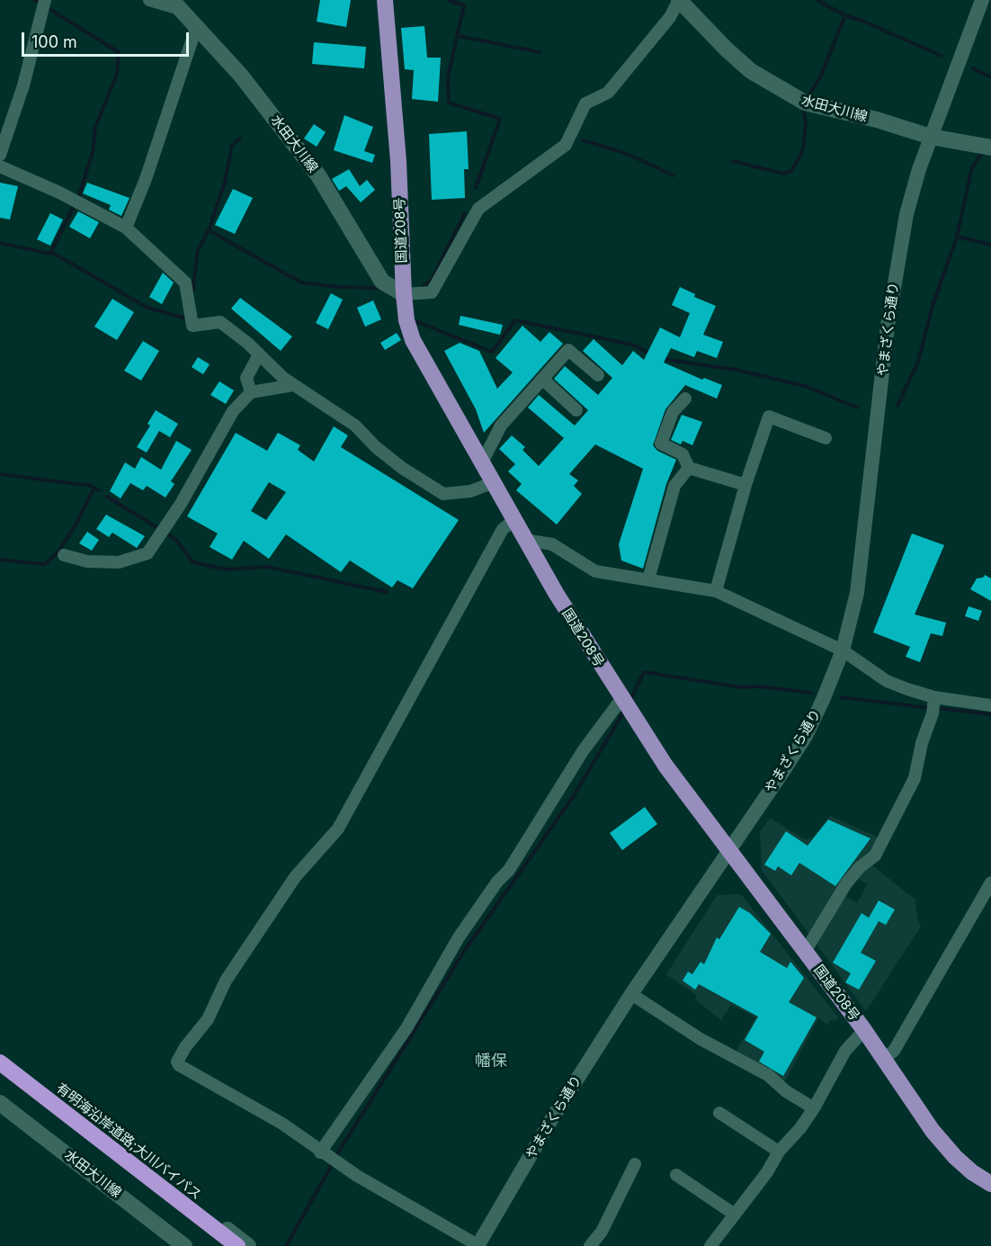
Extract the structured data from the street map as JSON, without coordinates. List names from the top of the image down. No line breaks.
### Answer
{"streets":{"highway":["国道208号","有明海沿岸道路;大川バイパス"],"main road":["水田大川線"],"street":["やまざくら通り"]},"crossings":[["水田大川線","国道208号"],["水田大川線","やまざくら通り"],["国道208号","やまざくら通り"]],"districts":["幡保"],"scale_bar":"100 m"}
